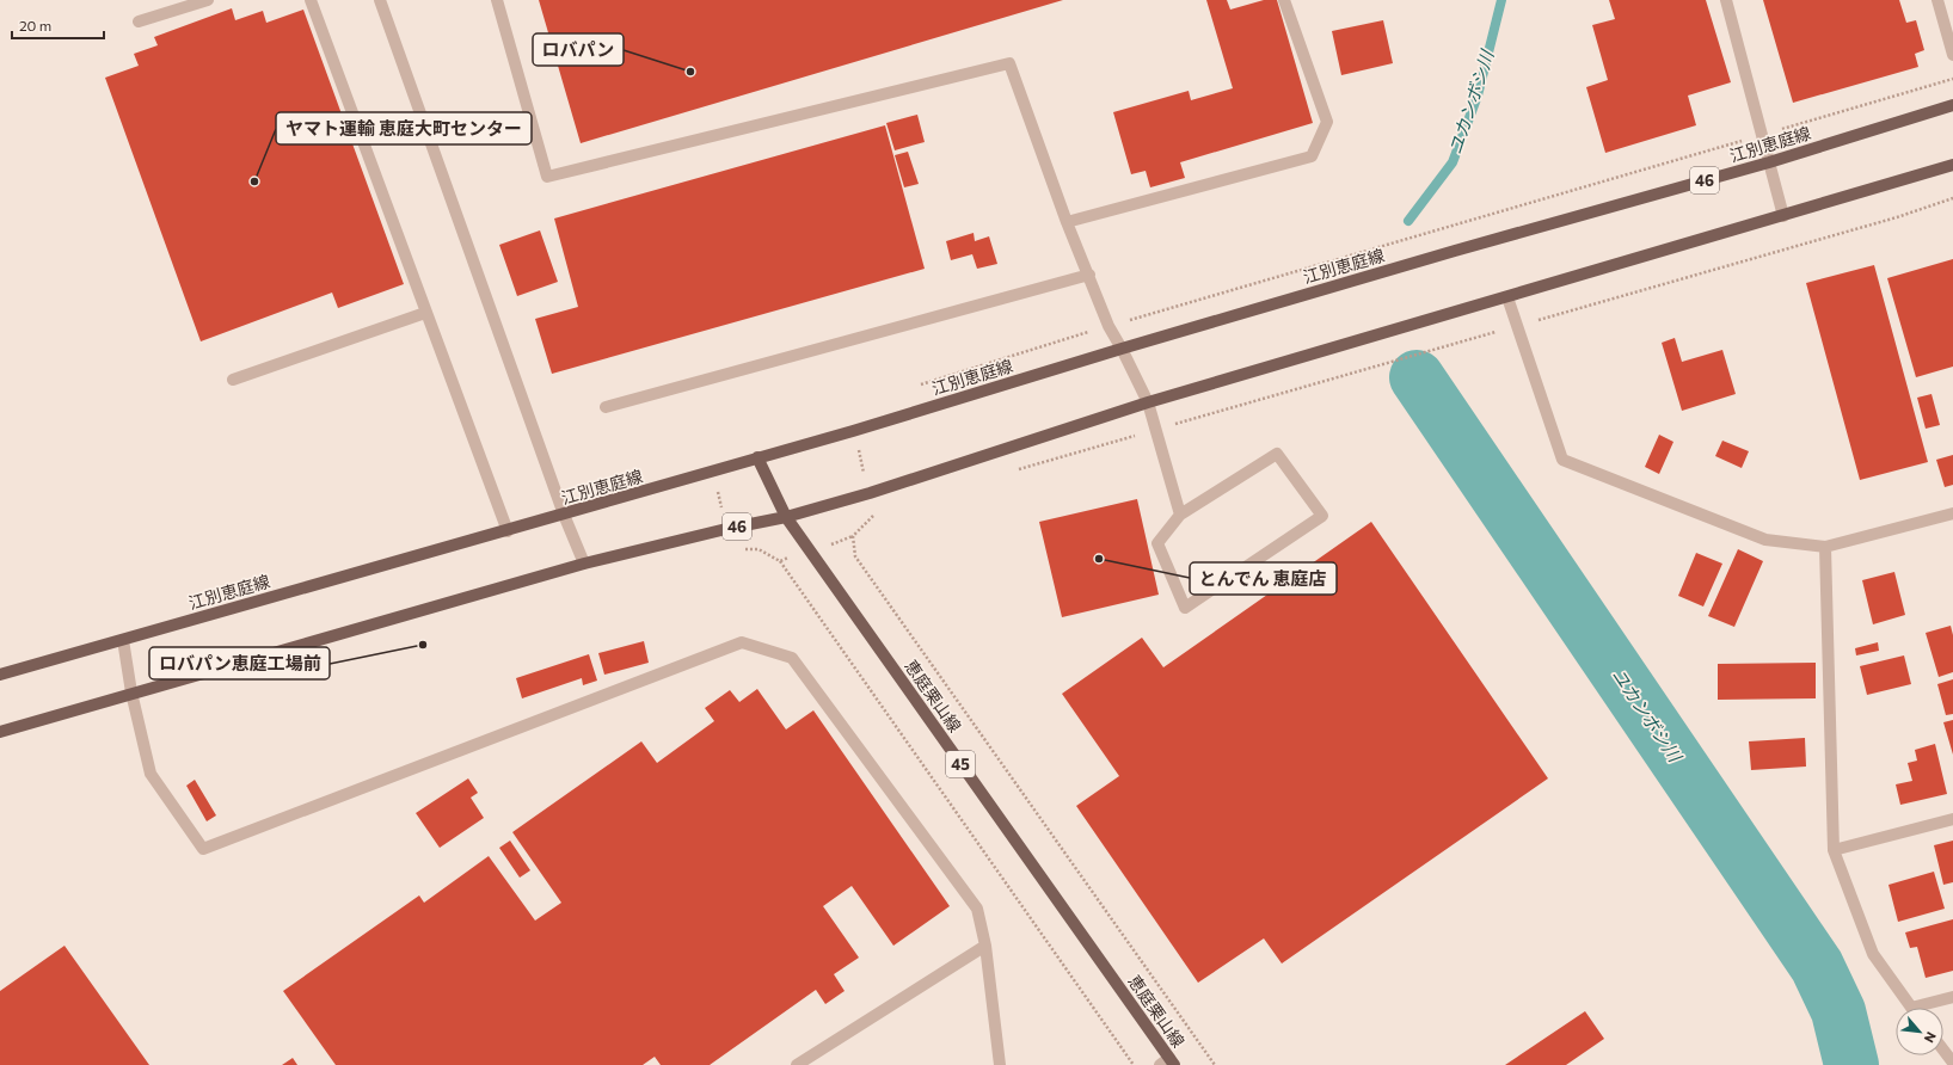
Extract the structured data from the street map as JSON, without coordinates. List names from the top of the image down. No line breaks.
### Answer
{"streets":{"main road":["江別恵庭線","46","恵庭栗山線","45"]},"crossings":[["江別恵庭線","恵庭栗山線"],["46","恵庭栗山線"]],"water":["ユカンボシ川"],"places":["ロバパン","ヤマト運輸 恵庭大町センター","とんでん 恵庭店","ロバパン恵庭工場前"],"scale_bar":"20 m","north":"bottom right"}
